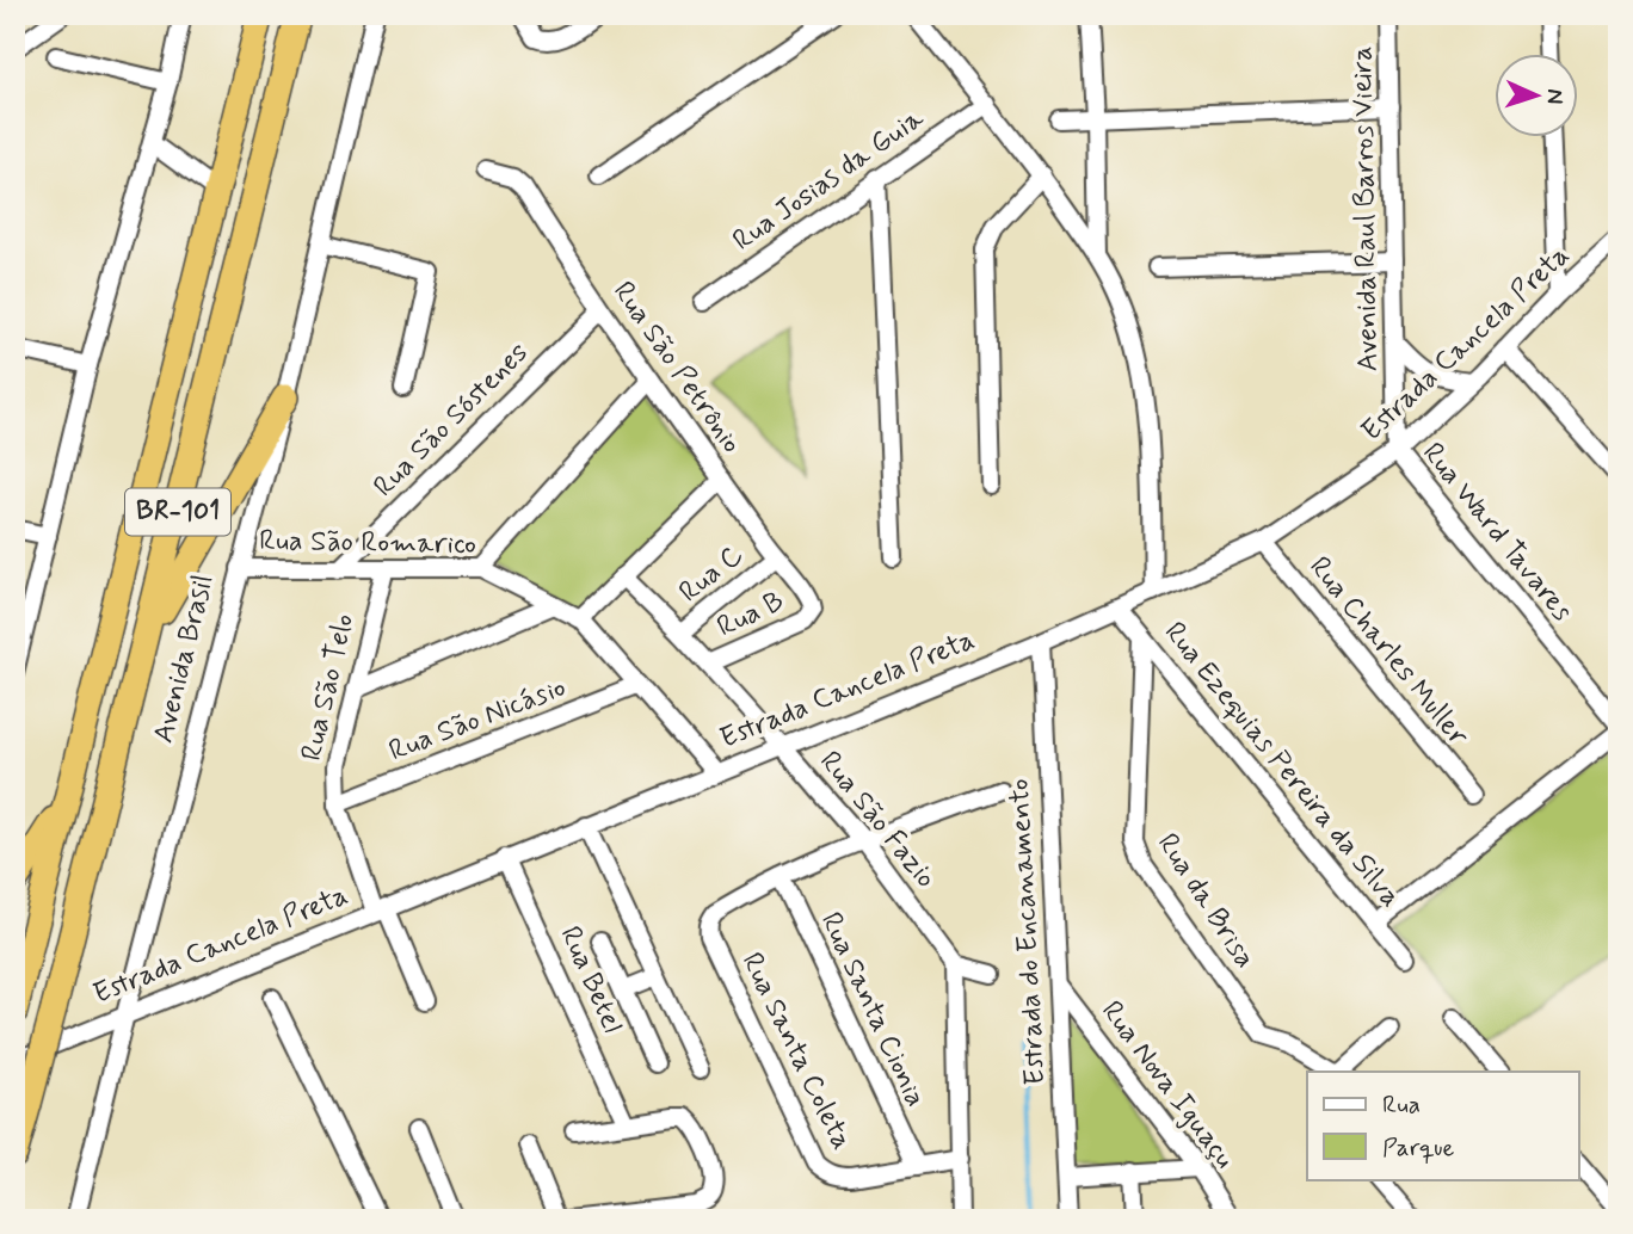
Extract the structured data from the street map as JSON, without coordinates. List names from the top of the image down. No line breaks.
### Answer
{"streets":{"highway":["BR-101","Avenida Brasil"],"street":["Rua Josias da Guia","Avenida Raul Barros Vieira","Estrada Cancela Preta","Rua São Petrônio","Rua São Sóstenes","Rua Ward Tavares","Rua São Romarico","Rua C","Rua B","Rua Charles Muller","Rua São Telo","Rua São Nicásio","Rua Ezequias Pereira da Silva","Rua São Fazio","Rua da Brisa","Estrada do Encanamento","Rua Betel","Rua Santa Cionia","Rua Santa Coleta","Rua Nova Iguaçu"]},"crossings":[["Avenida Raul Barros Vieira","Estrada Cancela Preta"],["Avenida Raul Barros Vieira","Rua Ward Tavares"],["Estrada Cancela Preta","Rua Ward Tavares"],["Estrada Cancela Preta","Rua São Romarico"],["Estrada Cancela Preta","Rua Charles Muller"],["Estrada Cancela Preta","Avenida Brasil"],["Estrada Cancela Preta","Rua São Telo"],["Estrada Cancela Preta","Rua Ezequias Pereira da Silva"],["Estrada Cancela Preta","Rua São Fazio"],["Estrada Cancela Preta","Estrada do Encanamento"],["Estrada Cancela Preta","Rua Betel"],["Rua São Petrônio","Rua São Sóstenes"],["Rua São Petrônio","Rua C"],["Rua São Petrônio","Rua B"],["Rua São Sóstenes","Rua São Romarico"],["Rua São Romarico","Avenida Brasil"],["Rua São Romarico","Rua São Telo"],["Rua São Romarico","Rua São Nicásio"],["Rua C","Rua São Fazio"],["Rua B","Rua São Fazio"],["Rua São Telo","Rua São Nicásio"],["Rua Ezequias Pereira da Silva","Rua da Brisa"],["Estrada do Encanamento","Rua Nova Iguaçu"],["Rua Santa Cionia","Rua Santa Coleta"]],"legend":["Rua","Parque"],"north":"right"}
